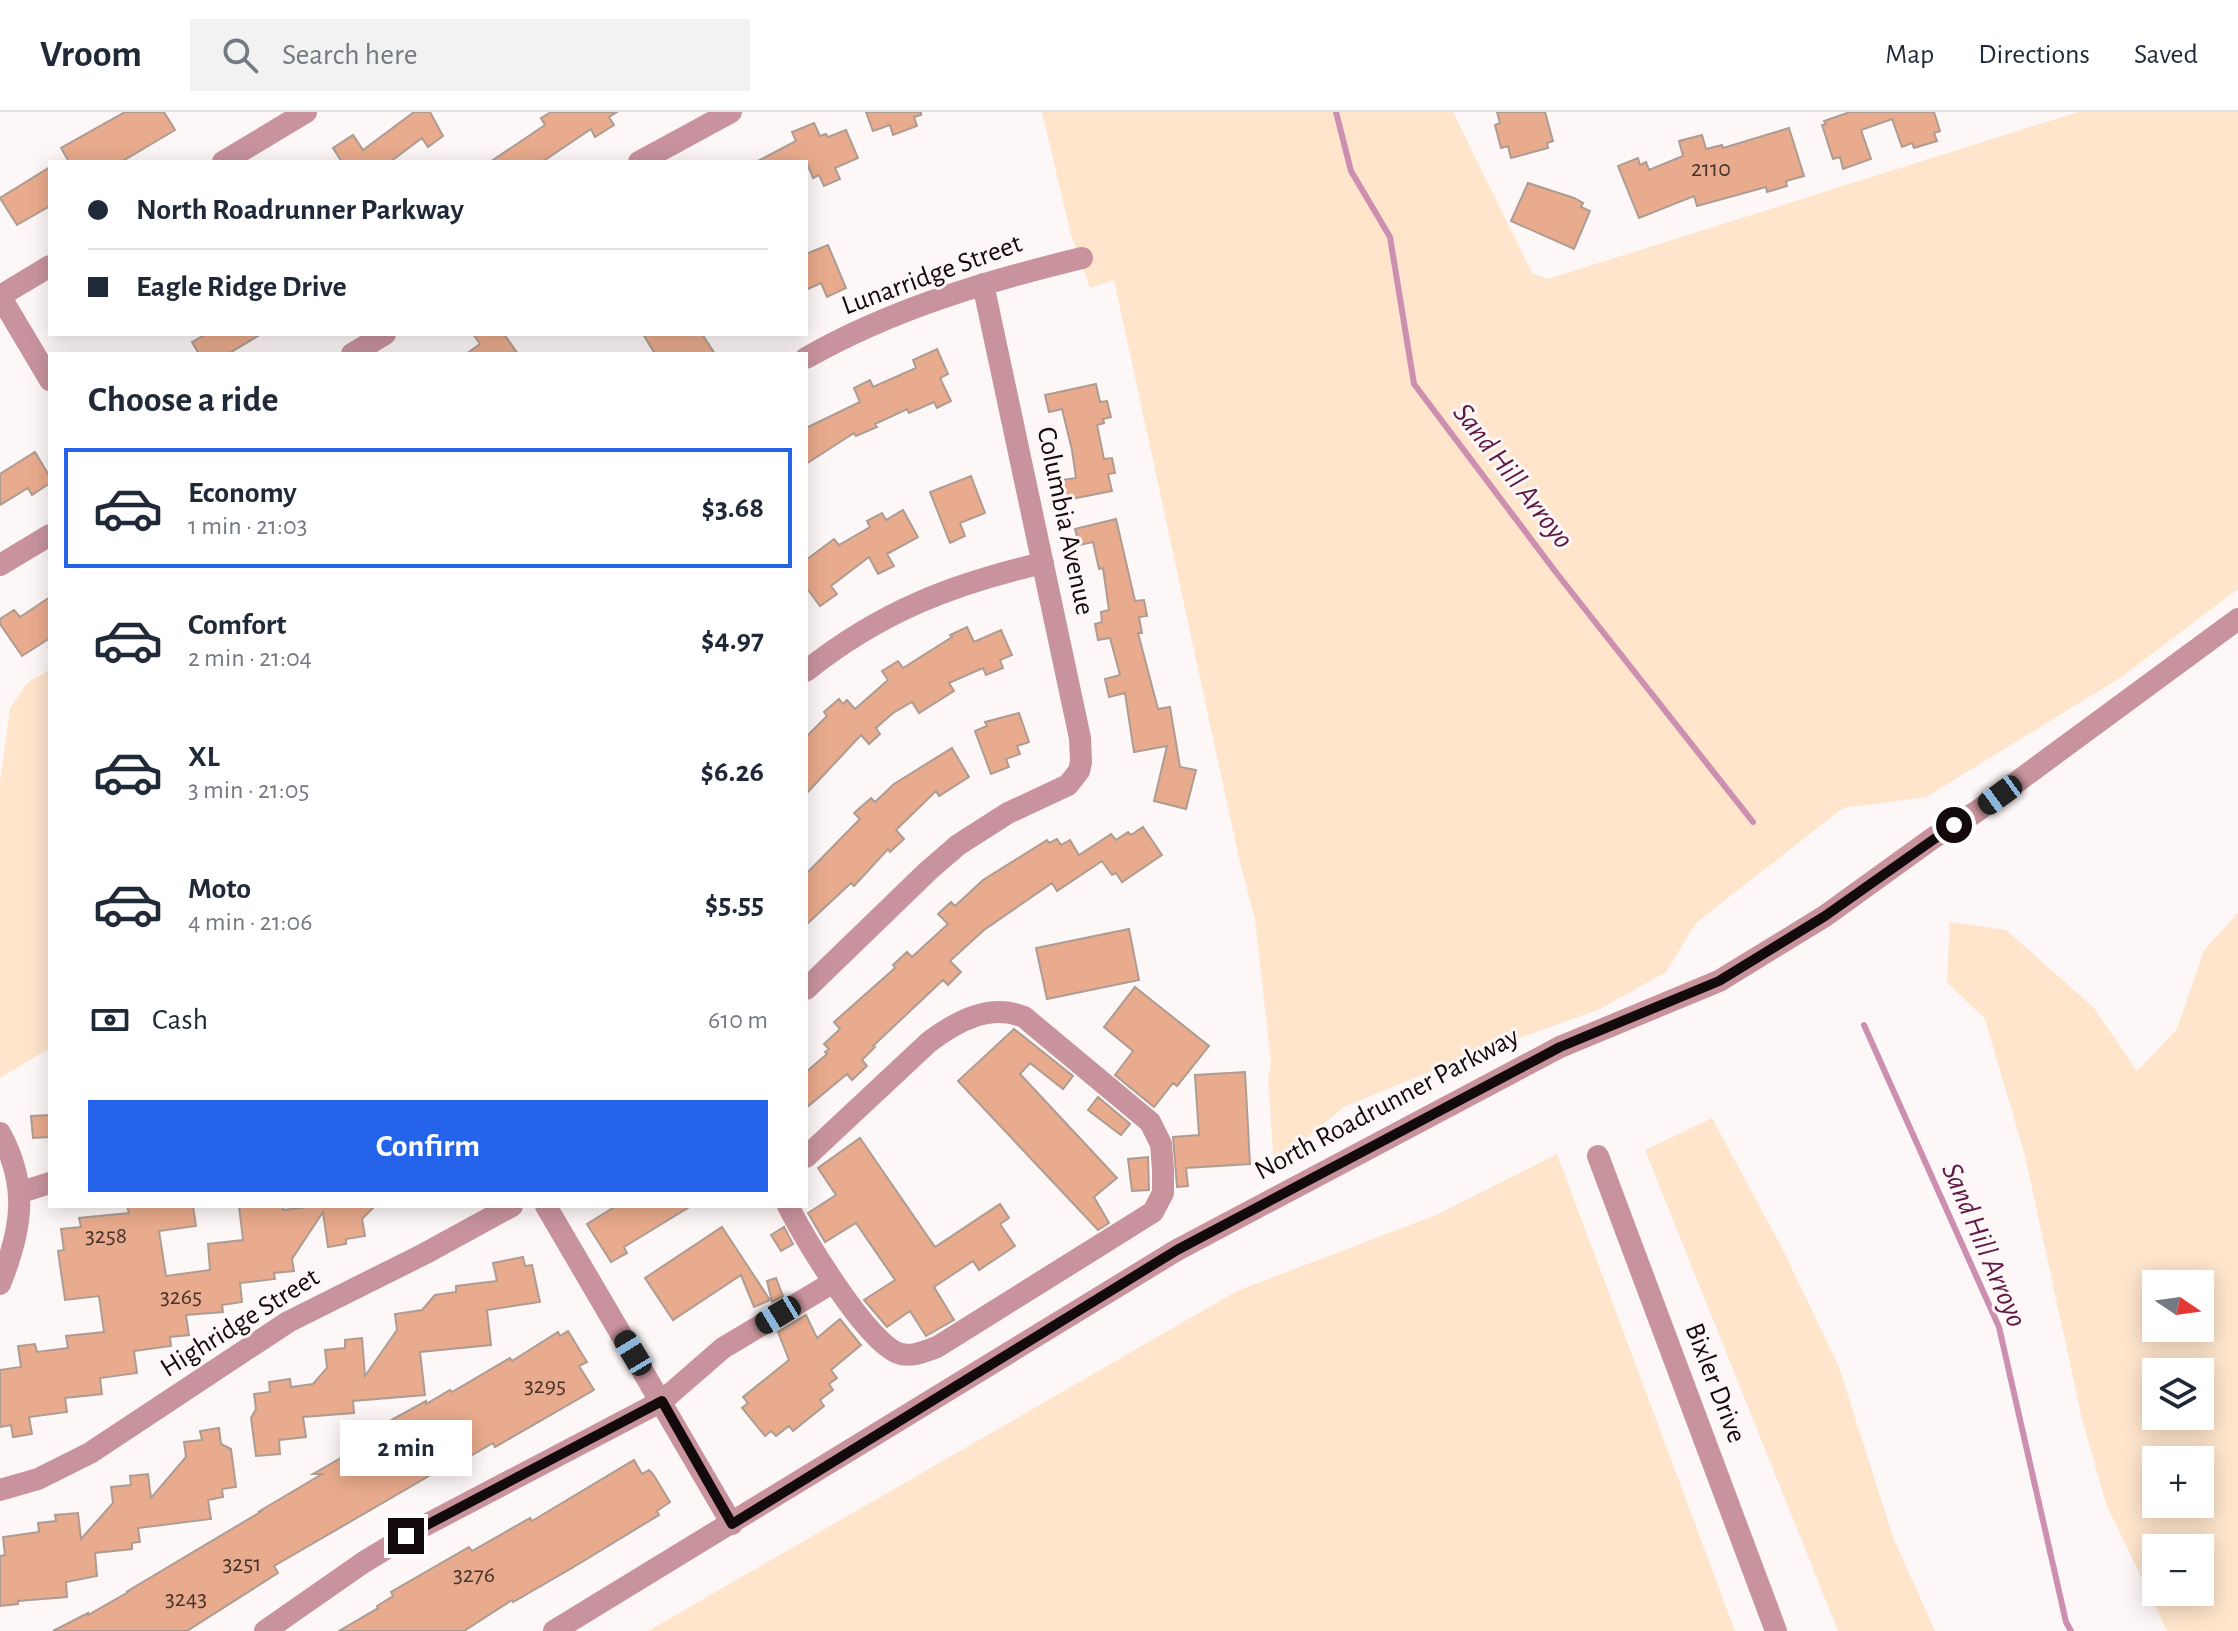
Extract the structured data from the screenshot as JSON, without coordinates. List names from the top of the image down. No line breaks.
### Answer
{"streets":{"street":["Lunarridge Street","Columbia Avenue","North Roadrunner Parkway","Highridge Street","Bixler Drive"]},"crossings":[["Lunarridge Street","Columbia Avenue"]],"water":["Sand Hill Arroyo"],"house_numbers":["2110","3258","3265","3295","3251","3276","3243"],"north":"right","page":{"header":"Vroom","search":"Search here","nav":["Map","Directions","Saved"],"banner":["North Roadrunner Parkway","Eagle Ridge Drive"],"heading":"Choose a ride","list":[{"name":"Economy","note":"1 min · 21:03","value":"$3.68"},{"name":"Comfort","note":"2 min · 21:04","value":"$4.97"},{"name":"XL","note":"3 min · 21:05","value":"$6.26"},{"name":"Moto","note":"4 min · 21:06","value":"$5.55"}],"pay":["Cash","610 m"],"buttons":"Confirm","map_buttons":["+","−"],"bubble":"2 min"}}
